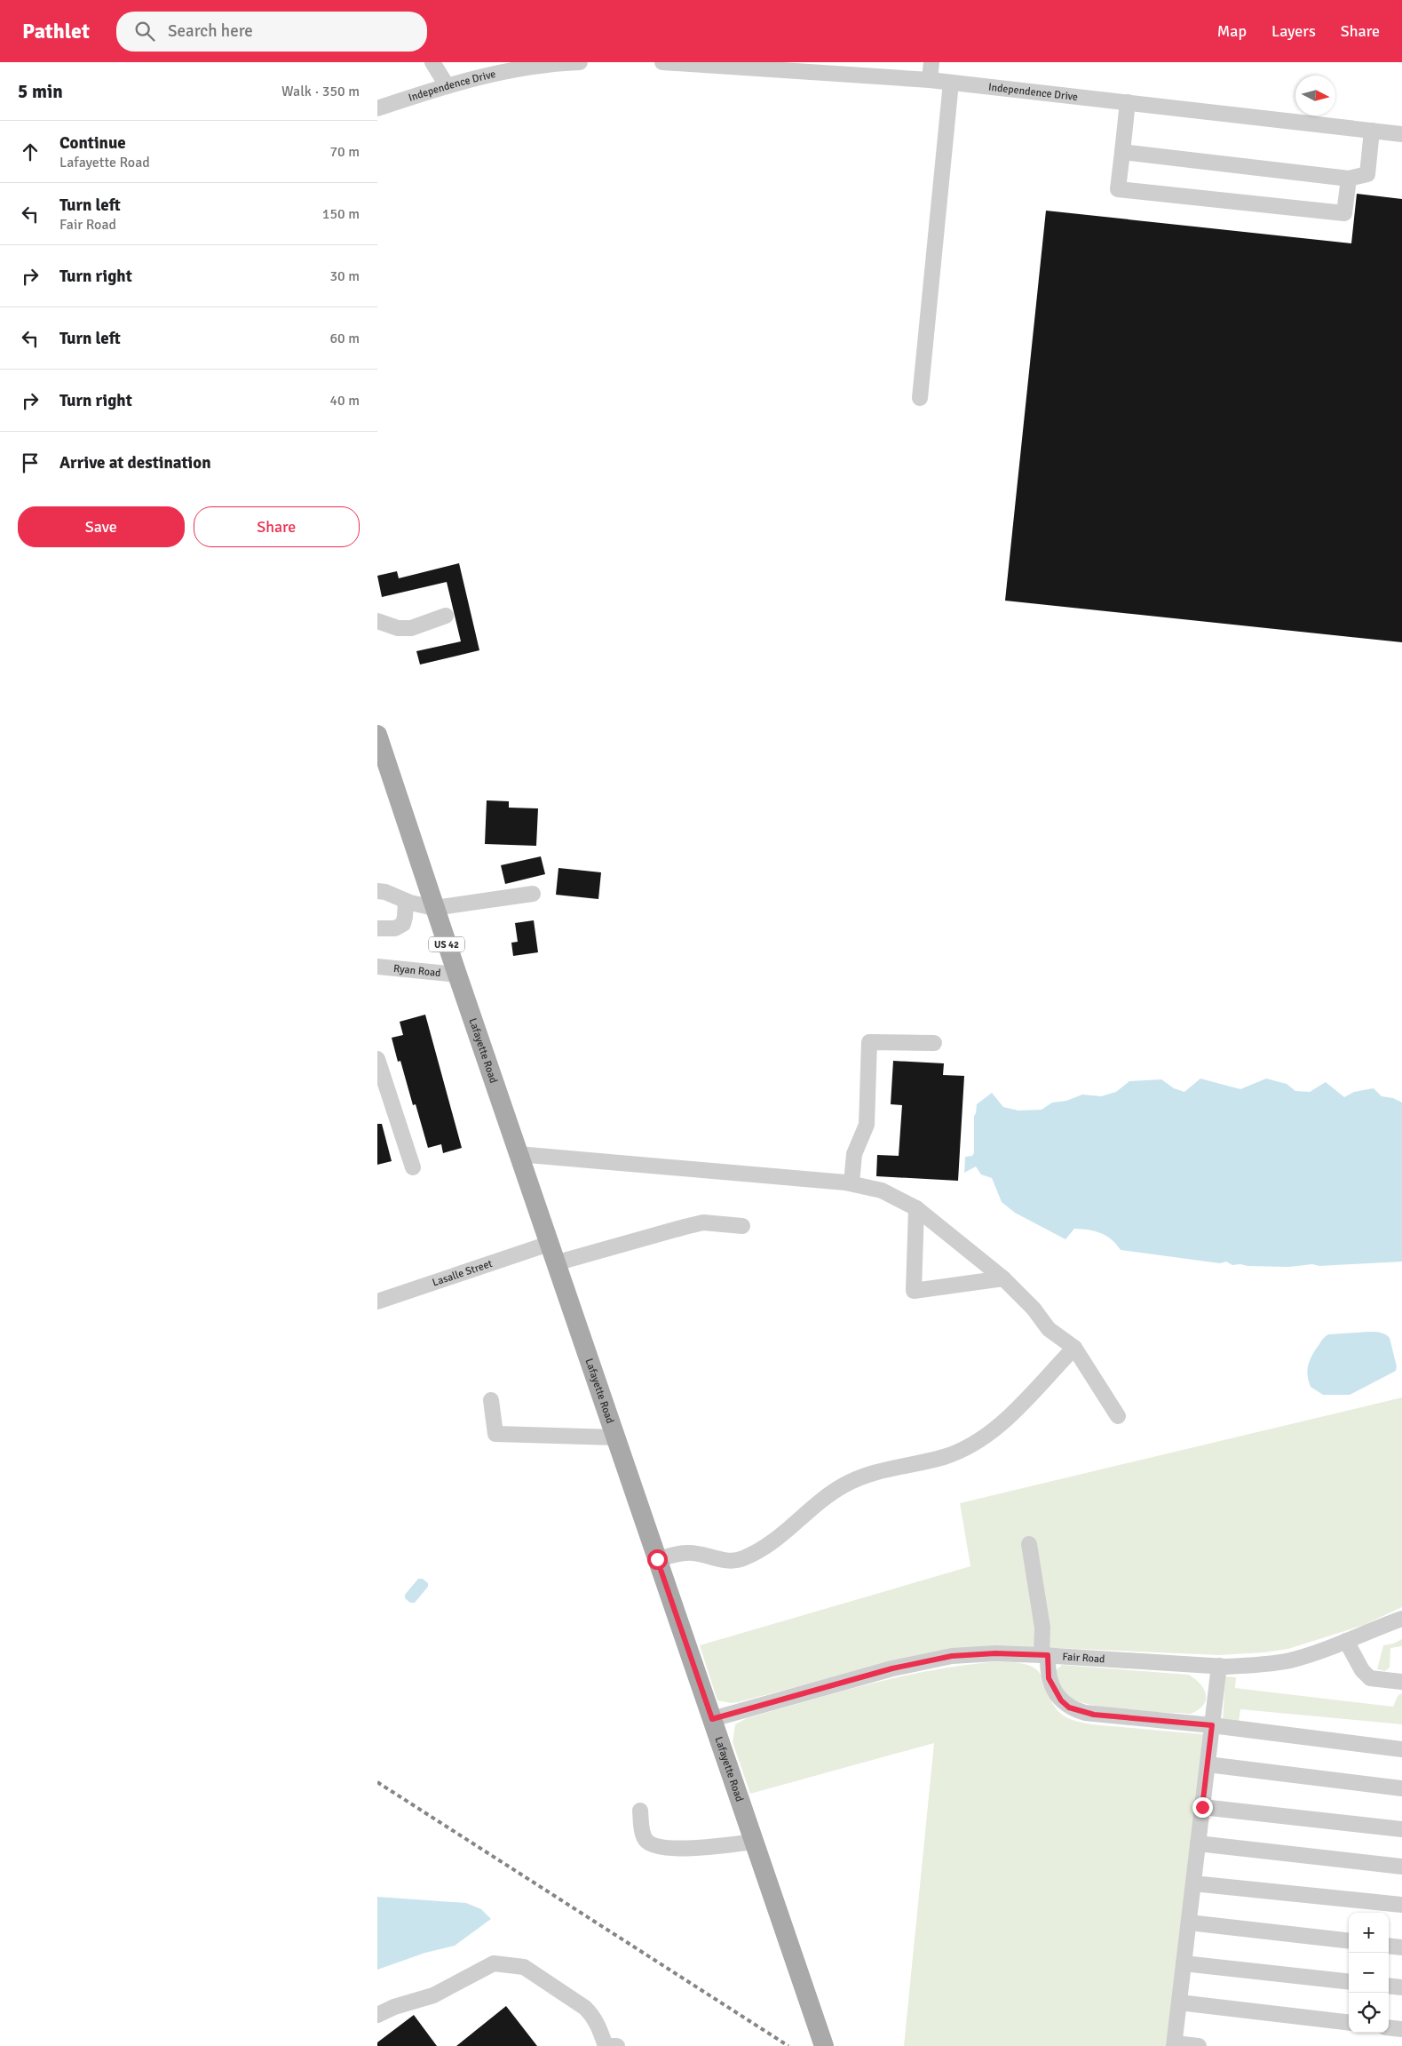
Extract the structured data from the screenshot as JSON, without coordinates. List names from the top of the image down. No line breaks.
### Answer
{"streets":{"main road":["US 42","Lafayette Road"],"street":["Independence Drive","Ryan Road","Lasalle Street","Fair Road"]},"crossings":[["Ryan Road","Lafayette Road"],["Lafayette Road","Lasalle Street"],["Lafayette Road","Fair Road"]],"north":"right","page":{"header":"Pathlet","search":"Search here","nav":["Map","Layers","Share"],"heading":["5 min","Walk · 350 m"],"list":[["Continue","Lafayette Road","70 m"],["Turn left","Fair Road","150 m"],["Turn right","30 m"],["Turn left","60 m"],["Turn right","40 m"],"Arrive at destination"],"buttons":["Save","Share"],"map_buttons":["+","−"]}}
